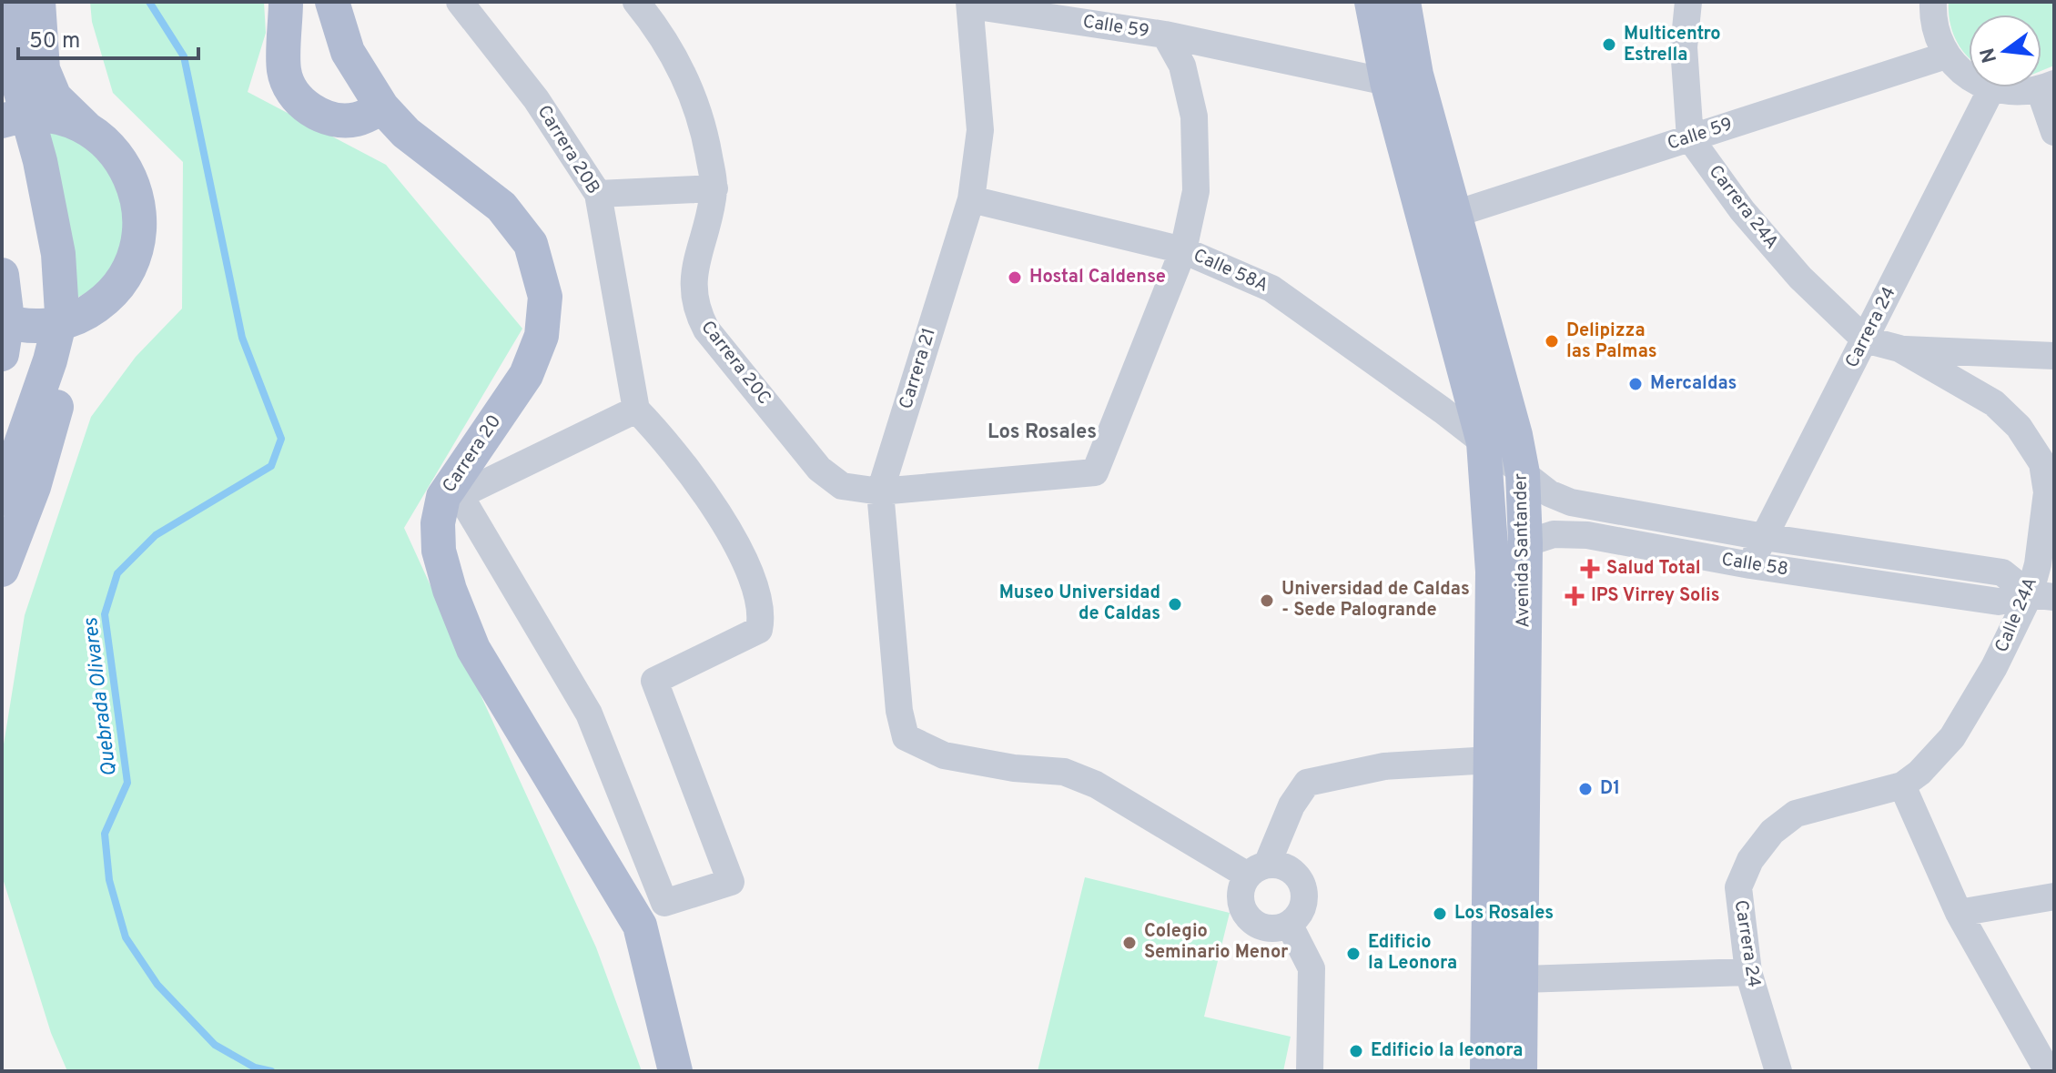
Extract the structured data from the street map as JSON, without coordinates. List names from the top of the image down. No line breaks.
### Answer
{"streets":{"main road":["Carrera 20","Avenida Santander"],"street":["Calle 59","Carrera 20B","Carrera 24A","Calle 58A","Carrera 24","Carrera 20C","Carrera 21","Calle 58","Calle 24A"]},"crossings":[["Calle 59","Carrera 24A"],["Calle 59","Carrera 21"],["Calle 59","Avenida Santander"],["Carrera 24A","Carrera 24"],["Carrera 24A","Calle 24A"],["Calle 58A","Carrera 21"],["Calle 58A","Avenida Santander"],["Calle 58A","Calle 58"],["Carrera 24","Calle 58"],["Carrera 24","Calle 24A"],["Carrera 20C","Carrera 21"],["Avenida Santander","Calle 58"],["Calle 58","Calle 24A"]],"districts":["Los Rosales"],"water":["Quebrada Olivares"],"places":{"other":["Multicentro Estrella","Hostal Caldense","Delipizza las Palmas","Mercaldas","Universidad de Caldas - Sede Palogrande","Museo Universidad de Caldas","D1","Los Rosales","Colegio Seminario Menor","Edificio la Leonora","Edificio la leonora"],"health":["Salud Total","IPS Virrey Solis"]},"scale_bar":"50 m","north":"left"}
